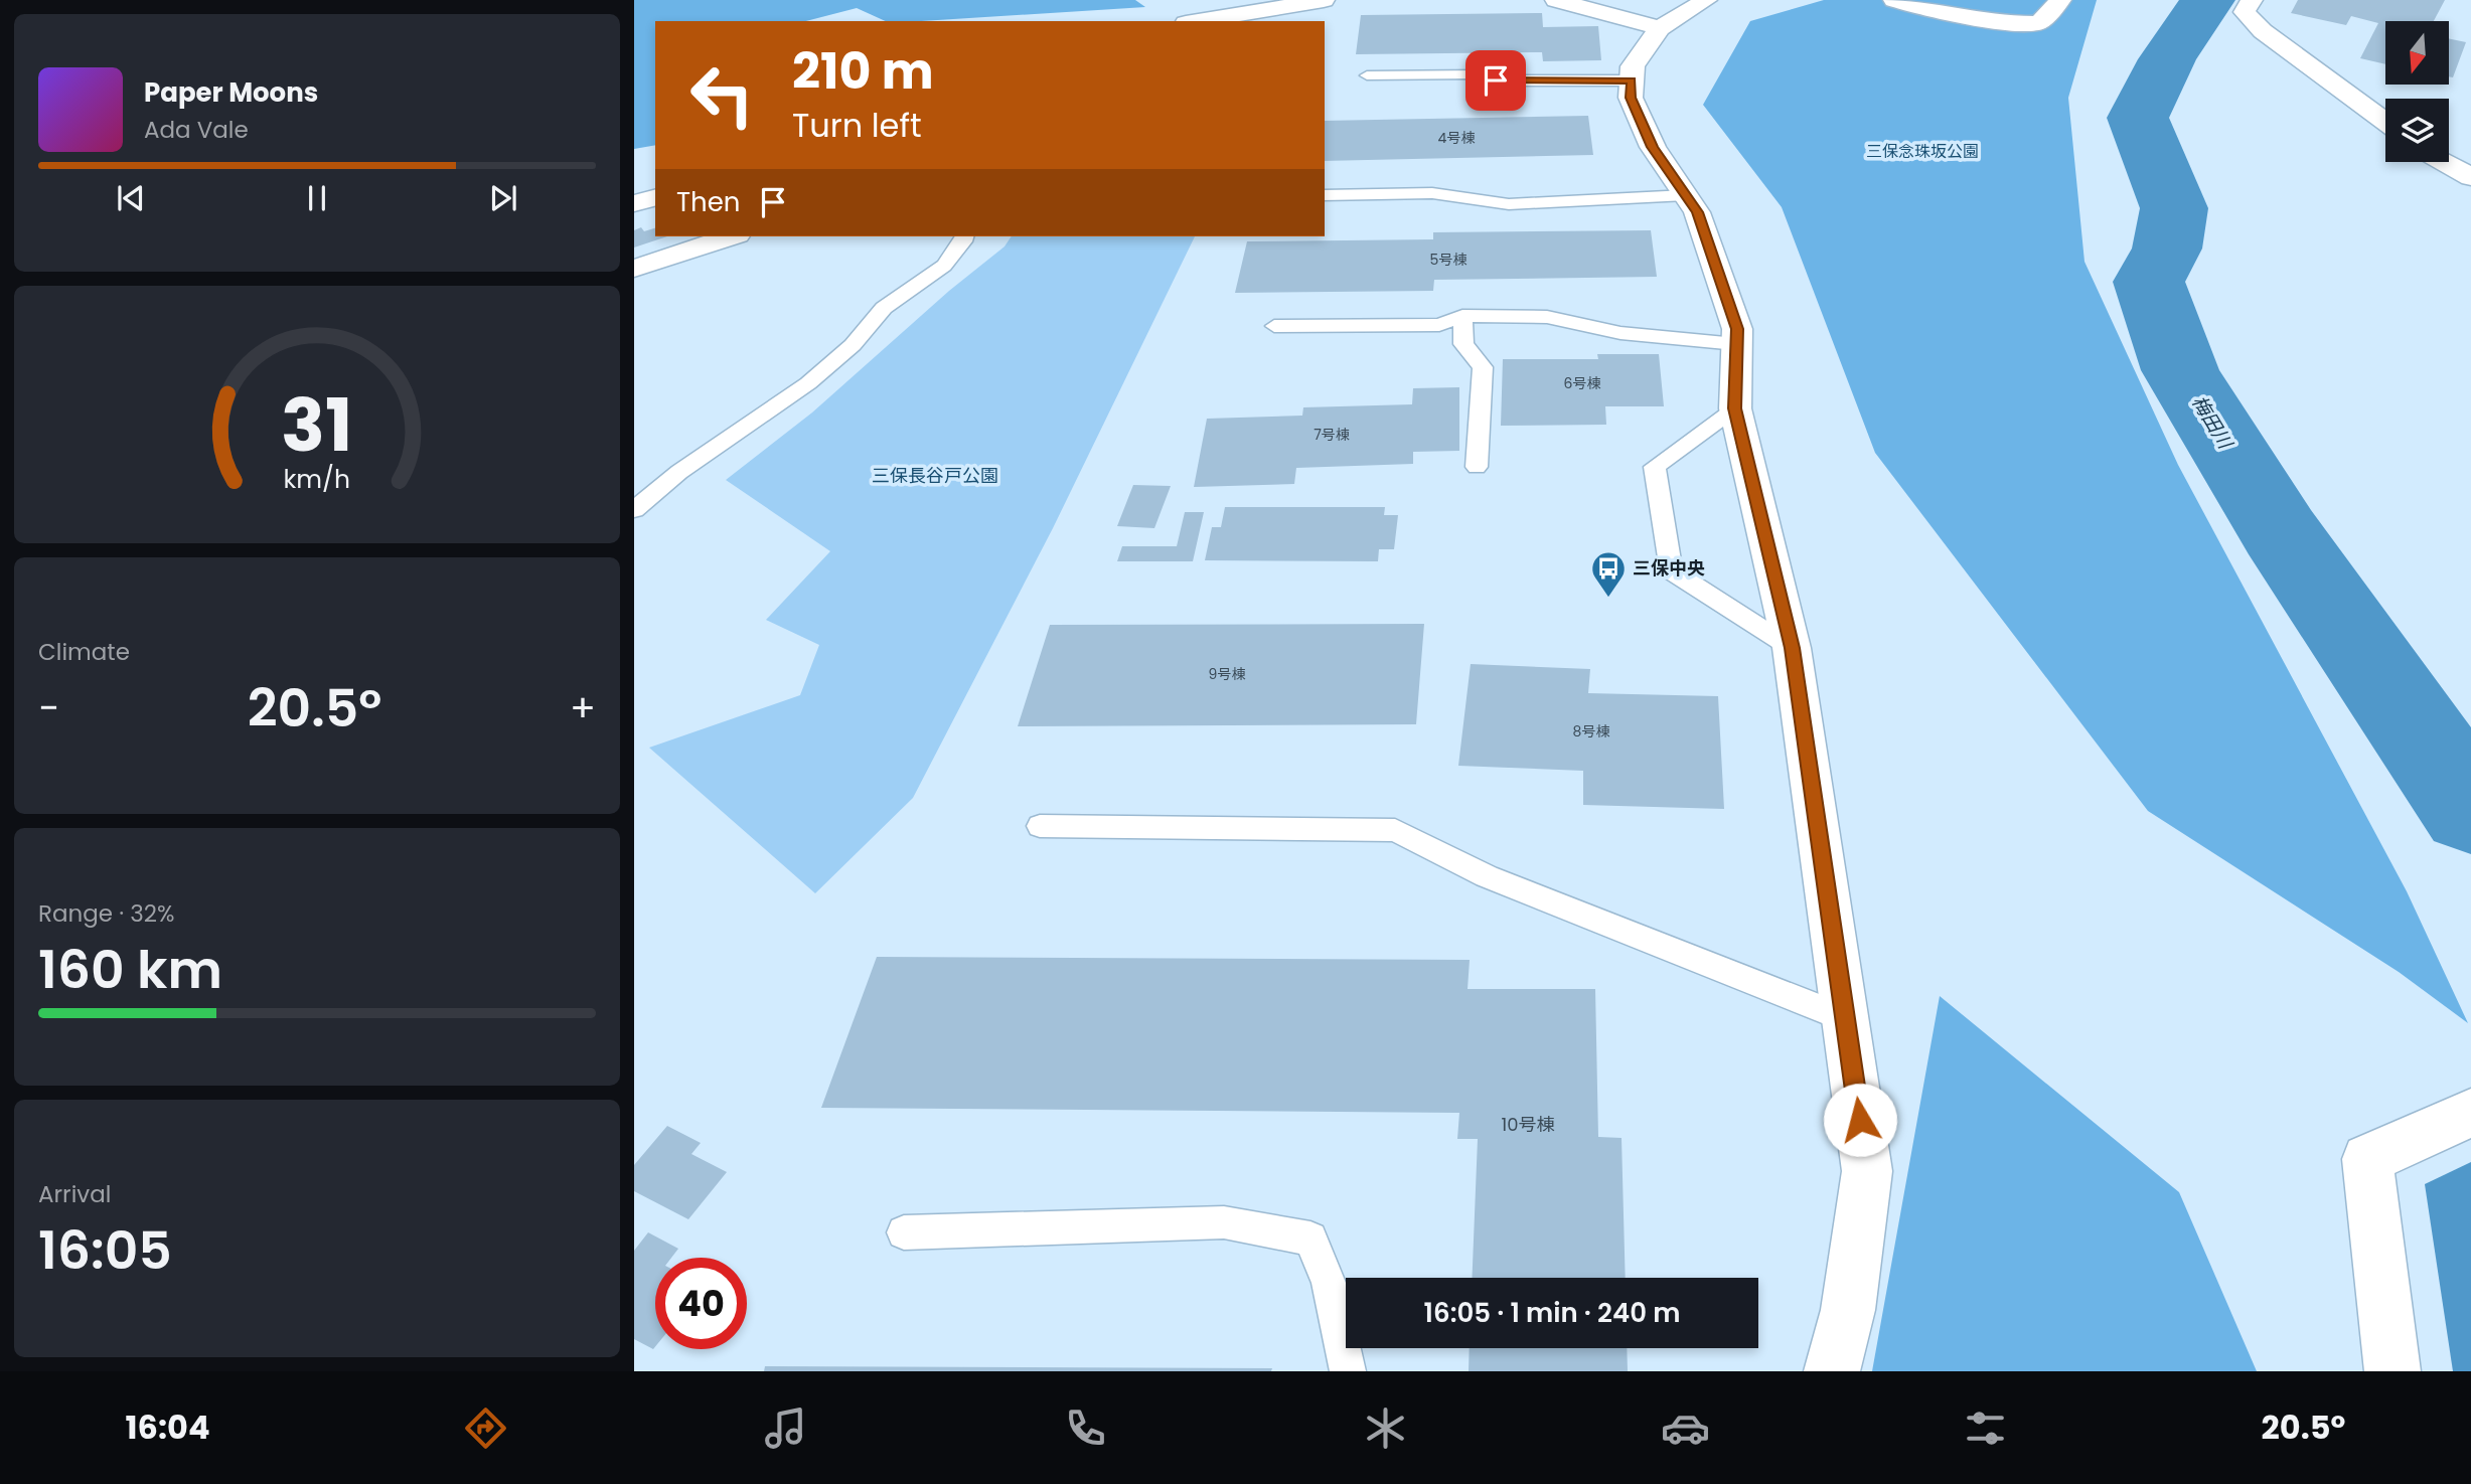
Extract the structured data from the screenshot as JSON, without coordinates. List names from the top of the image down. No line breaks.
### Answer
{"water":["梅田川"],"parks":["三保念珠坂公園","三保長谷戸公園"],"places":{"bus stop":["三保中央"]},"house_numbers":["4号棟","5号棟","6号棟","7号棟","9号棟","8号棟","10号棟"],"north":"bottom","page":{"turn":["210 m","Turn left"],"song":["Paper Moons","Ada Vale"],"then":"Then","tile":["Climate",["Range · 32%","160 km"],["Arrival","16:05"]],"heat":["−","20.5°","+"],"limit":"40","trip":"16:05 · 1 min · 240 m","tabs":["16:04","20.5°"],"gauge":["31","km/h"]}}
